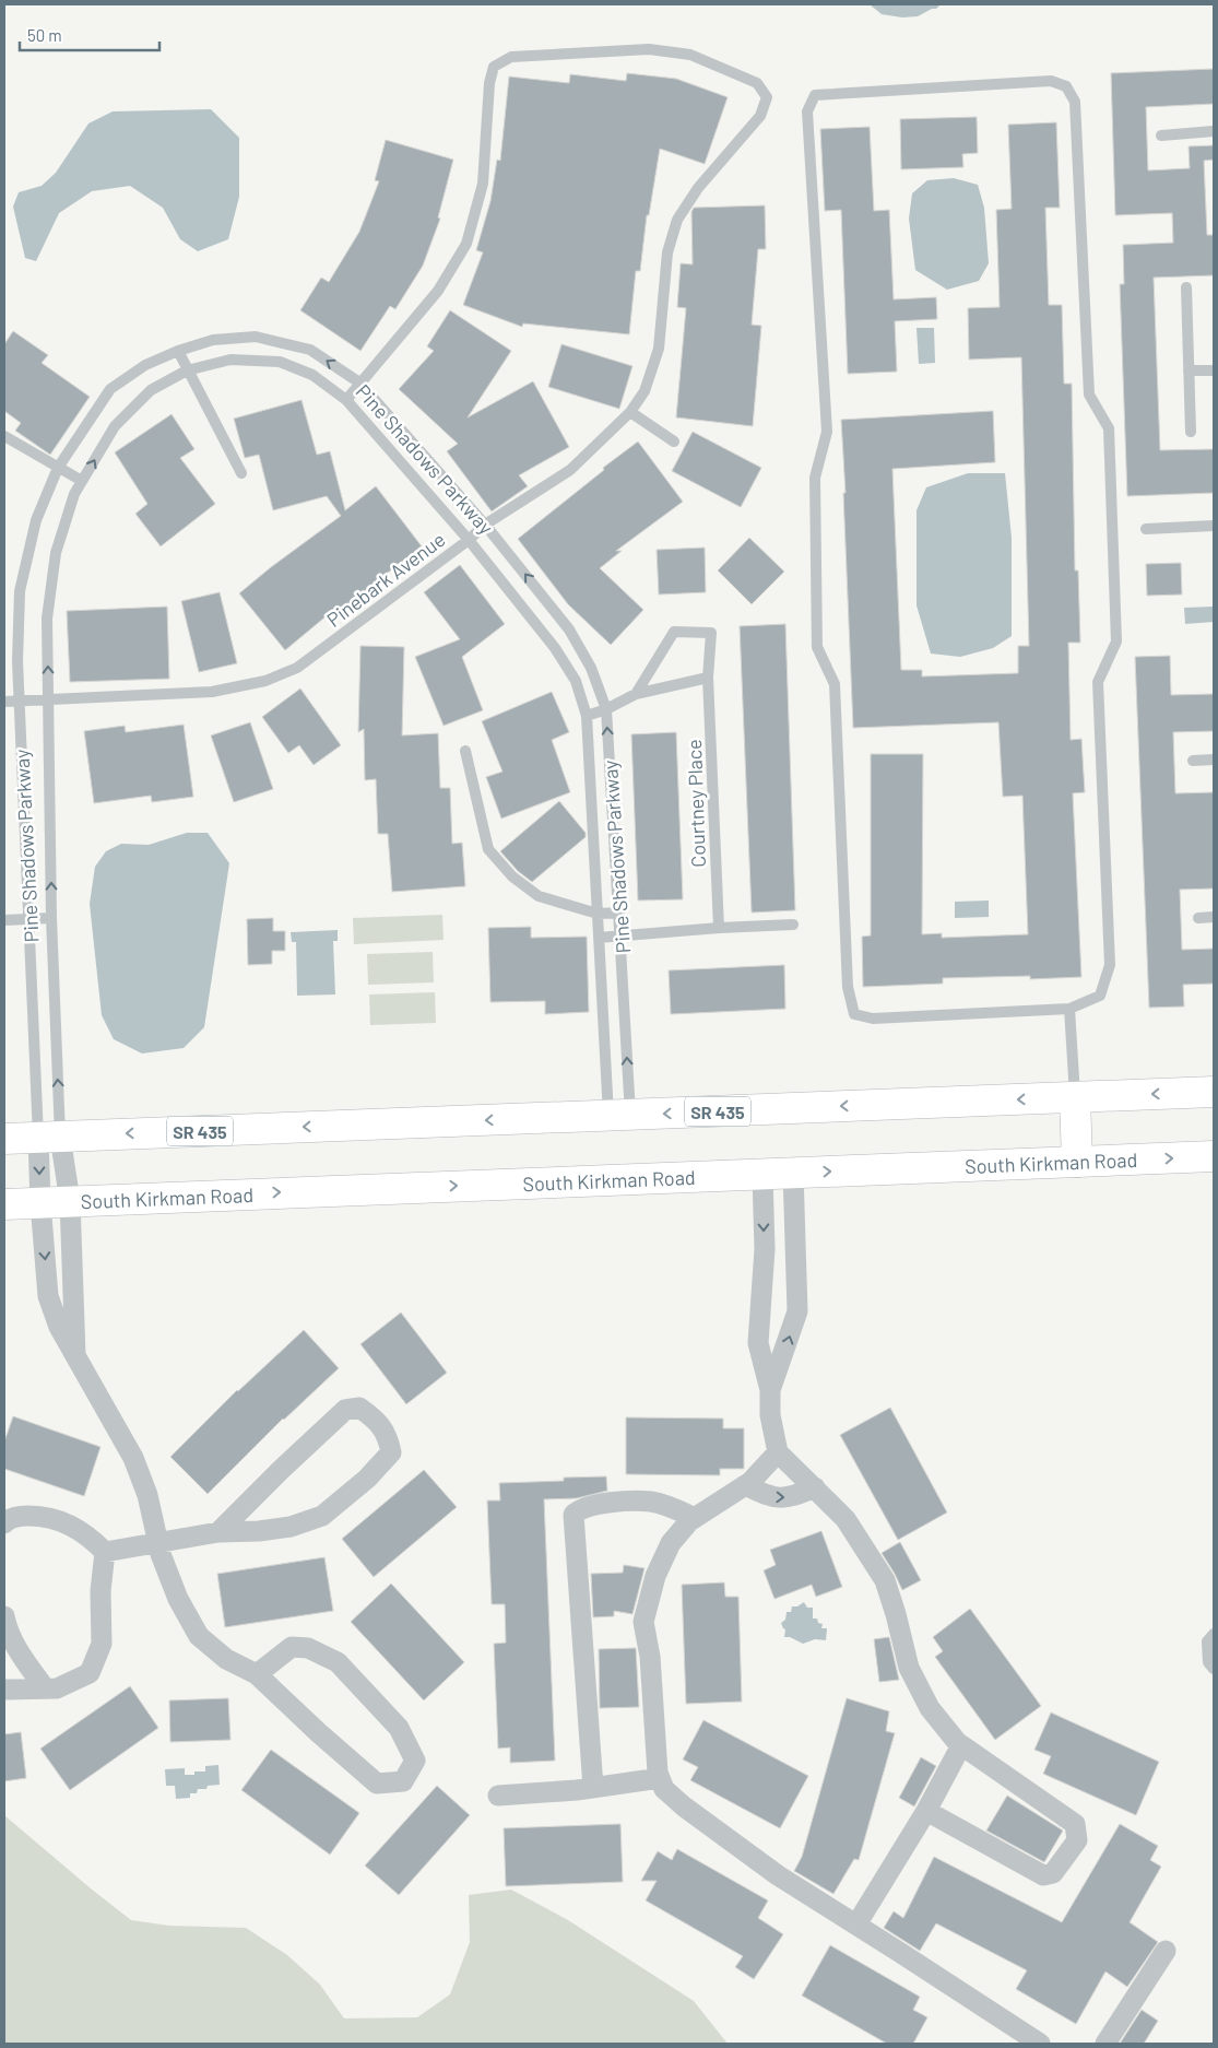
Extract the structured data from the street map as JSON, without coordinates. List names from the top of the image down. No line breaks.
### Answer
{"streets":{"main road":["SR 435","South Kirkman Road"],"street":["Pine Shadows Parkway"],"lane":["Pinebark Avenue","Courtney Place"]},"crossings":[["Pine Shadows Parkway","Pinebark Avenue"],["Pine Shadows Parkway","SR 435"],["Pine Shadows Parkway","South Kirkman Road"]],"scale_bar":"50 m"}
